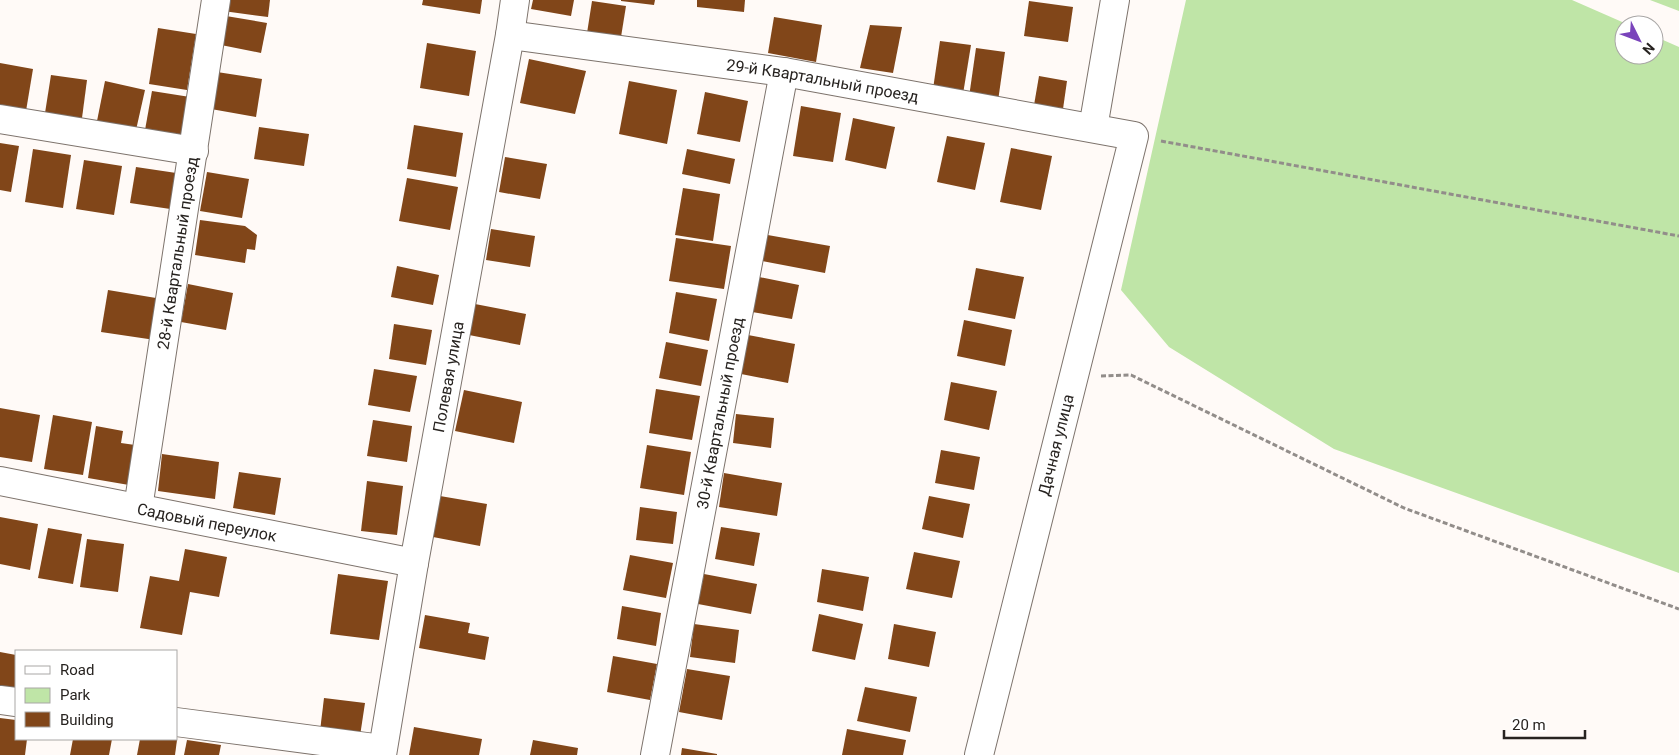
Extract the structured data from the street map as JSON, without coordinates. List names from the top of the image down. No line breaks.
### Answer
{"streets":{"street":["29-й Квартальный проезд","28-й Квартальный проезд","Полевая улица","30-й Квартальный проезд","Дачная улица","Садовый переулок"]},"crossings":[["29-й Квартальный проезд","Полевая улица"],["29-й Квартальный проезд","30-й Квартальный проезд"],["29-й Квартальный проезд","Дачная улица"],["28-й Квартальный проезд","Садовый переулок"],["Полевая улица","Садовый переулок"]],"legend":["Road","Park","Building"],"scale_bar":"20 m","north":"bottom right"}
